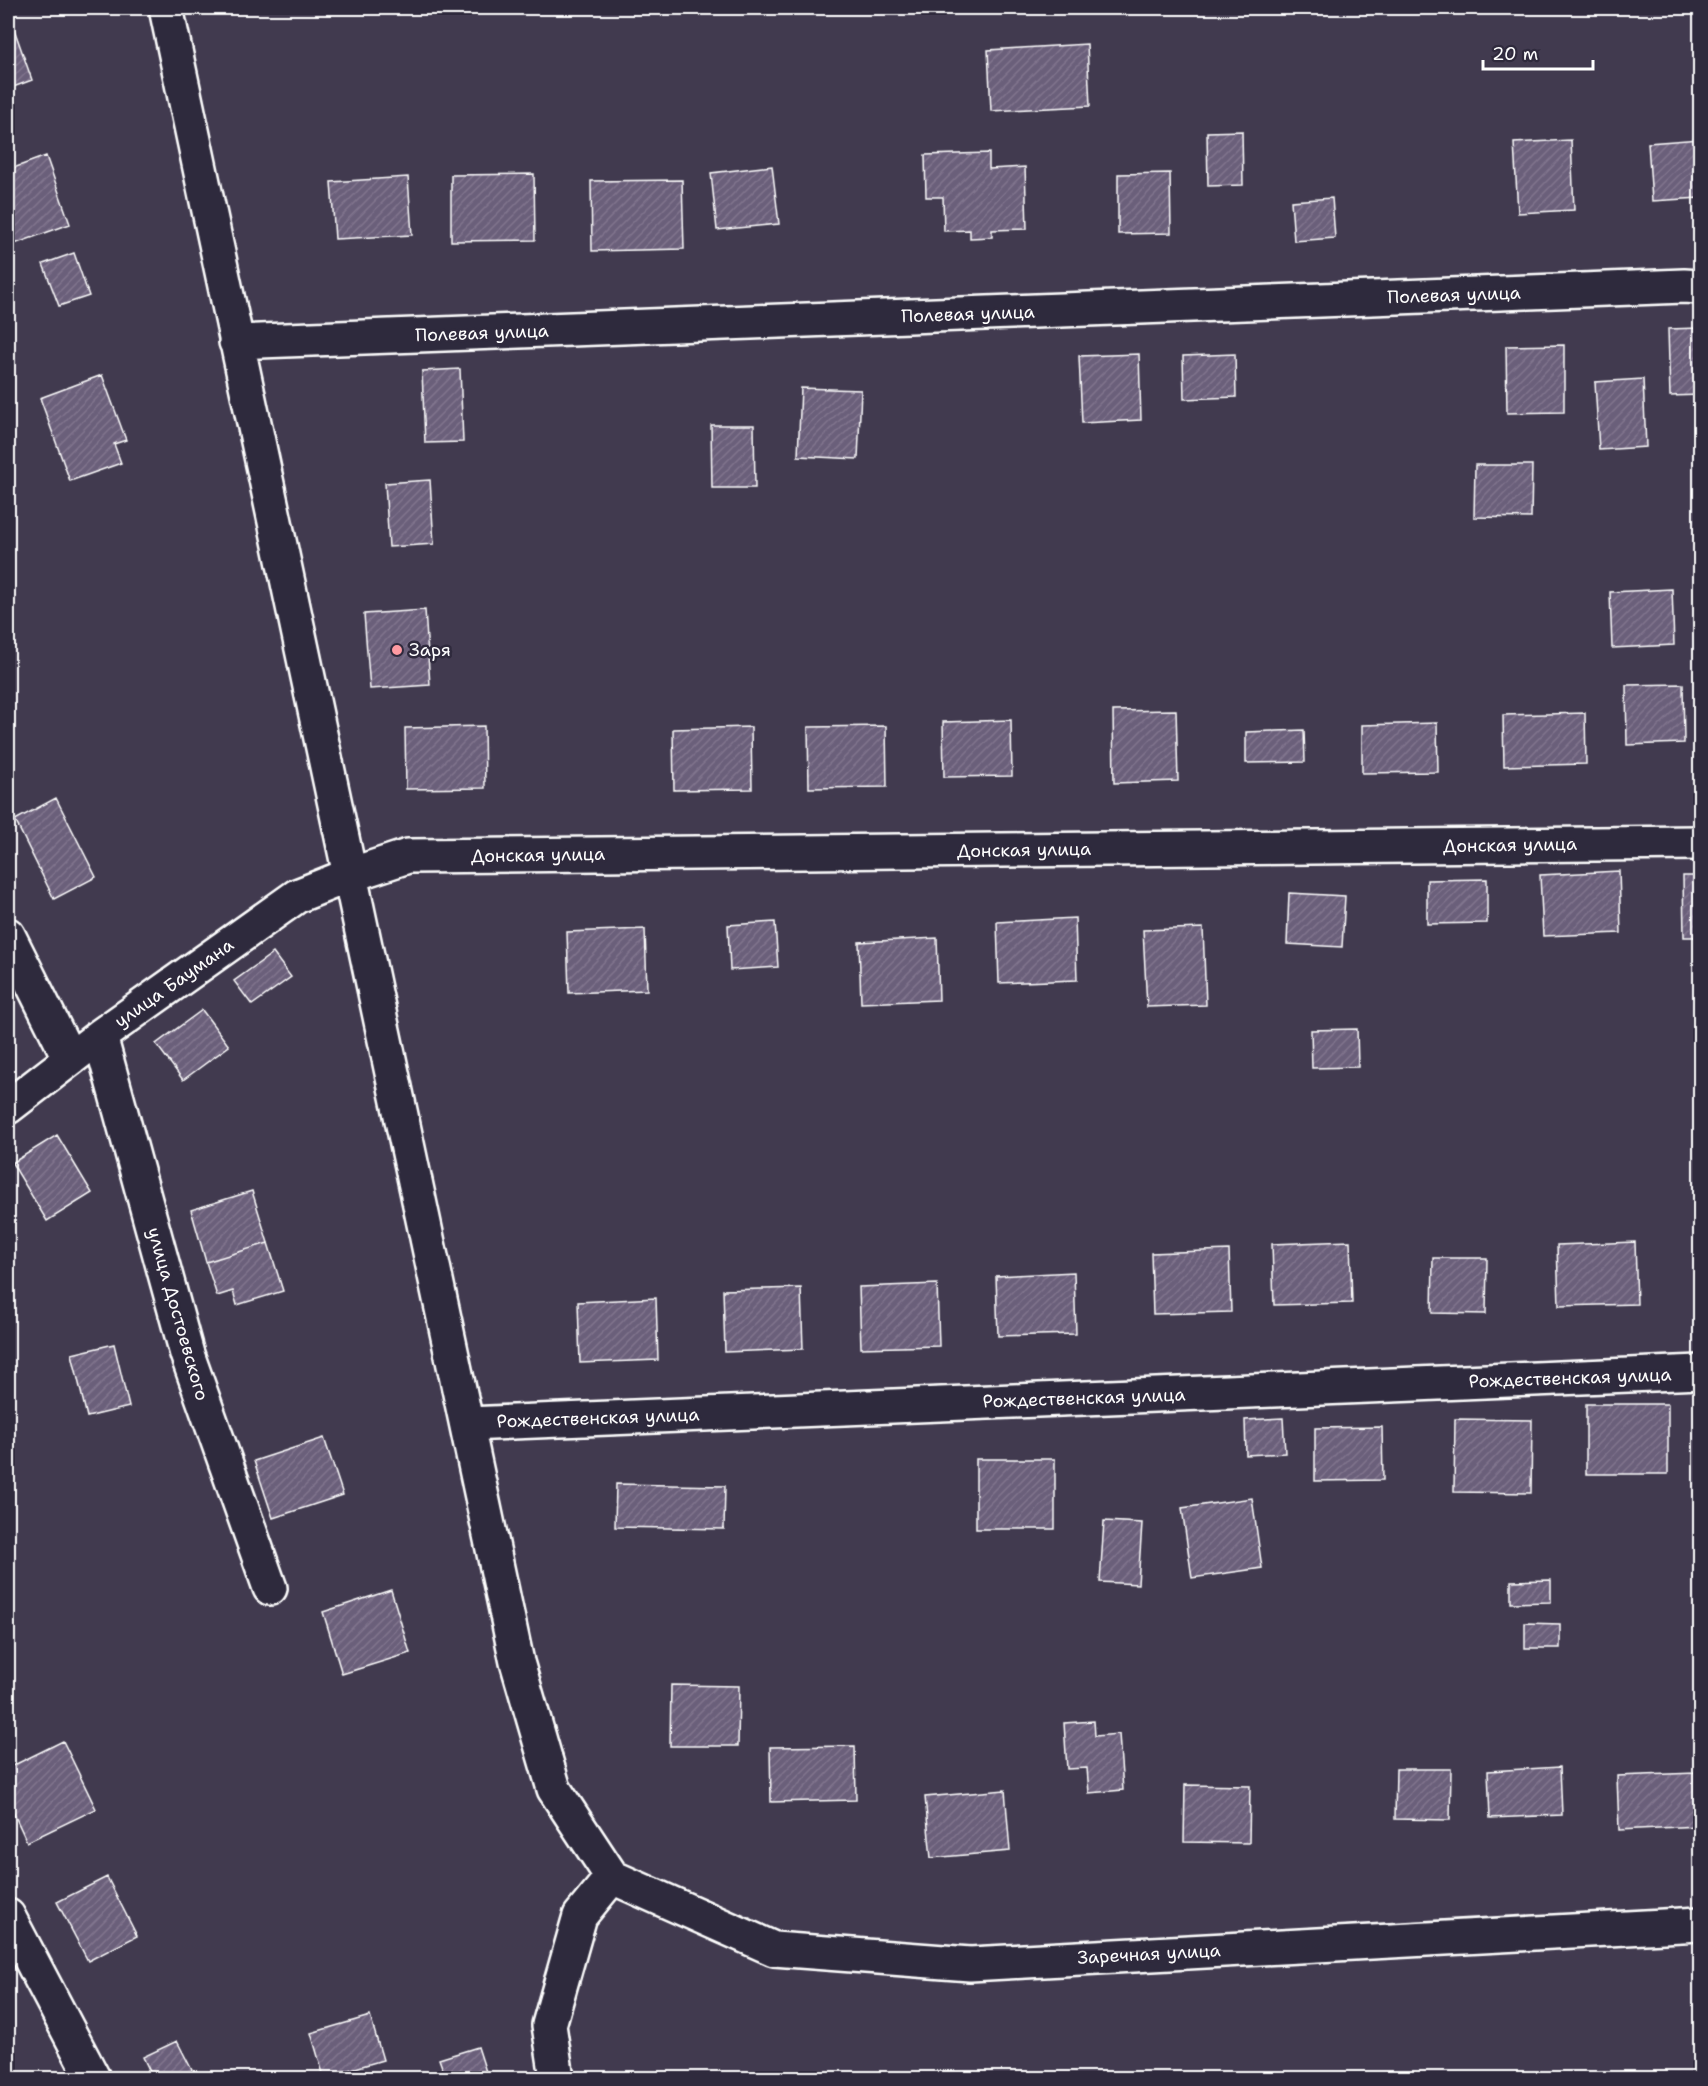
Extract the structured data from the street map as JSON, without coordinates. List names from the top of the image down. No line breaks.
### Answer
{"streets":{"street":["Полевая улица","Донская улица","улица Баумана","улица Достоевского","Рождественская улица","Заречная улица"]},"crossings":[["Донская улица","улица Баумана"],["улица Баумана","улица Достоевского"]],"places":["Заря"],"scale_bar":"20 m"}
